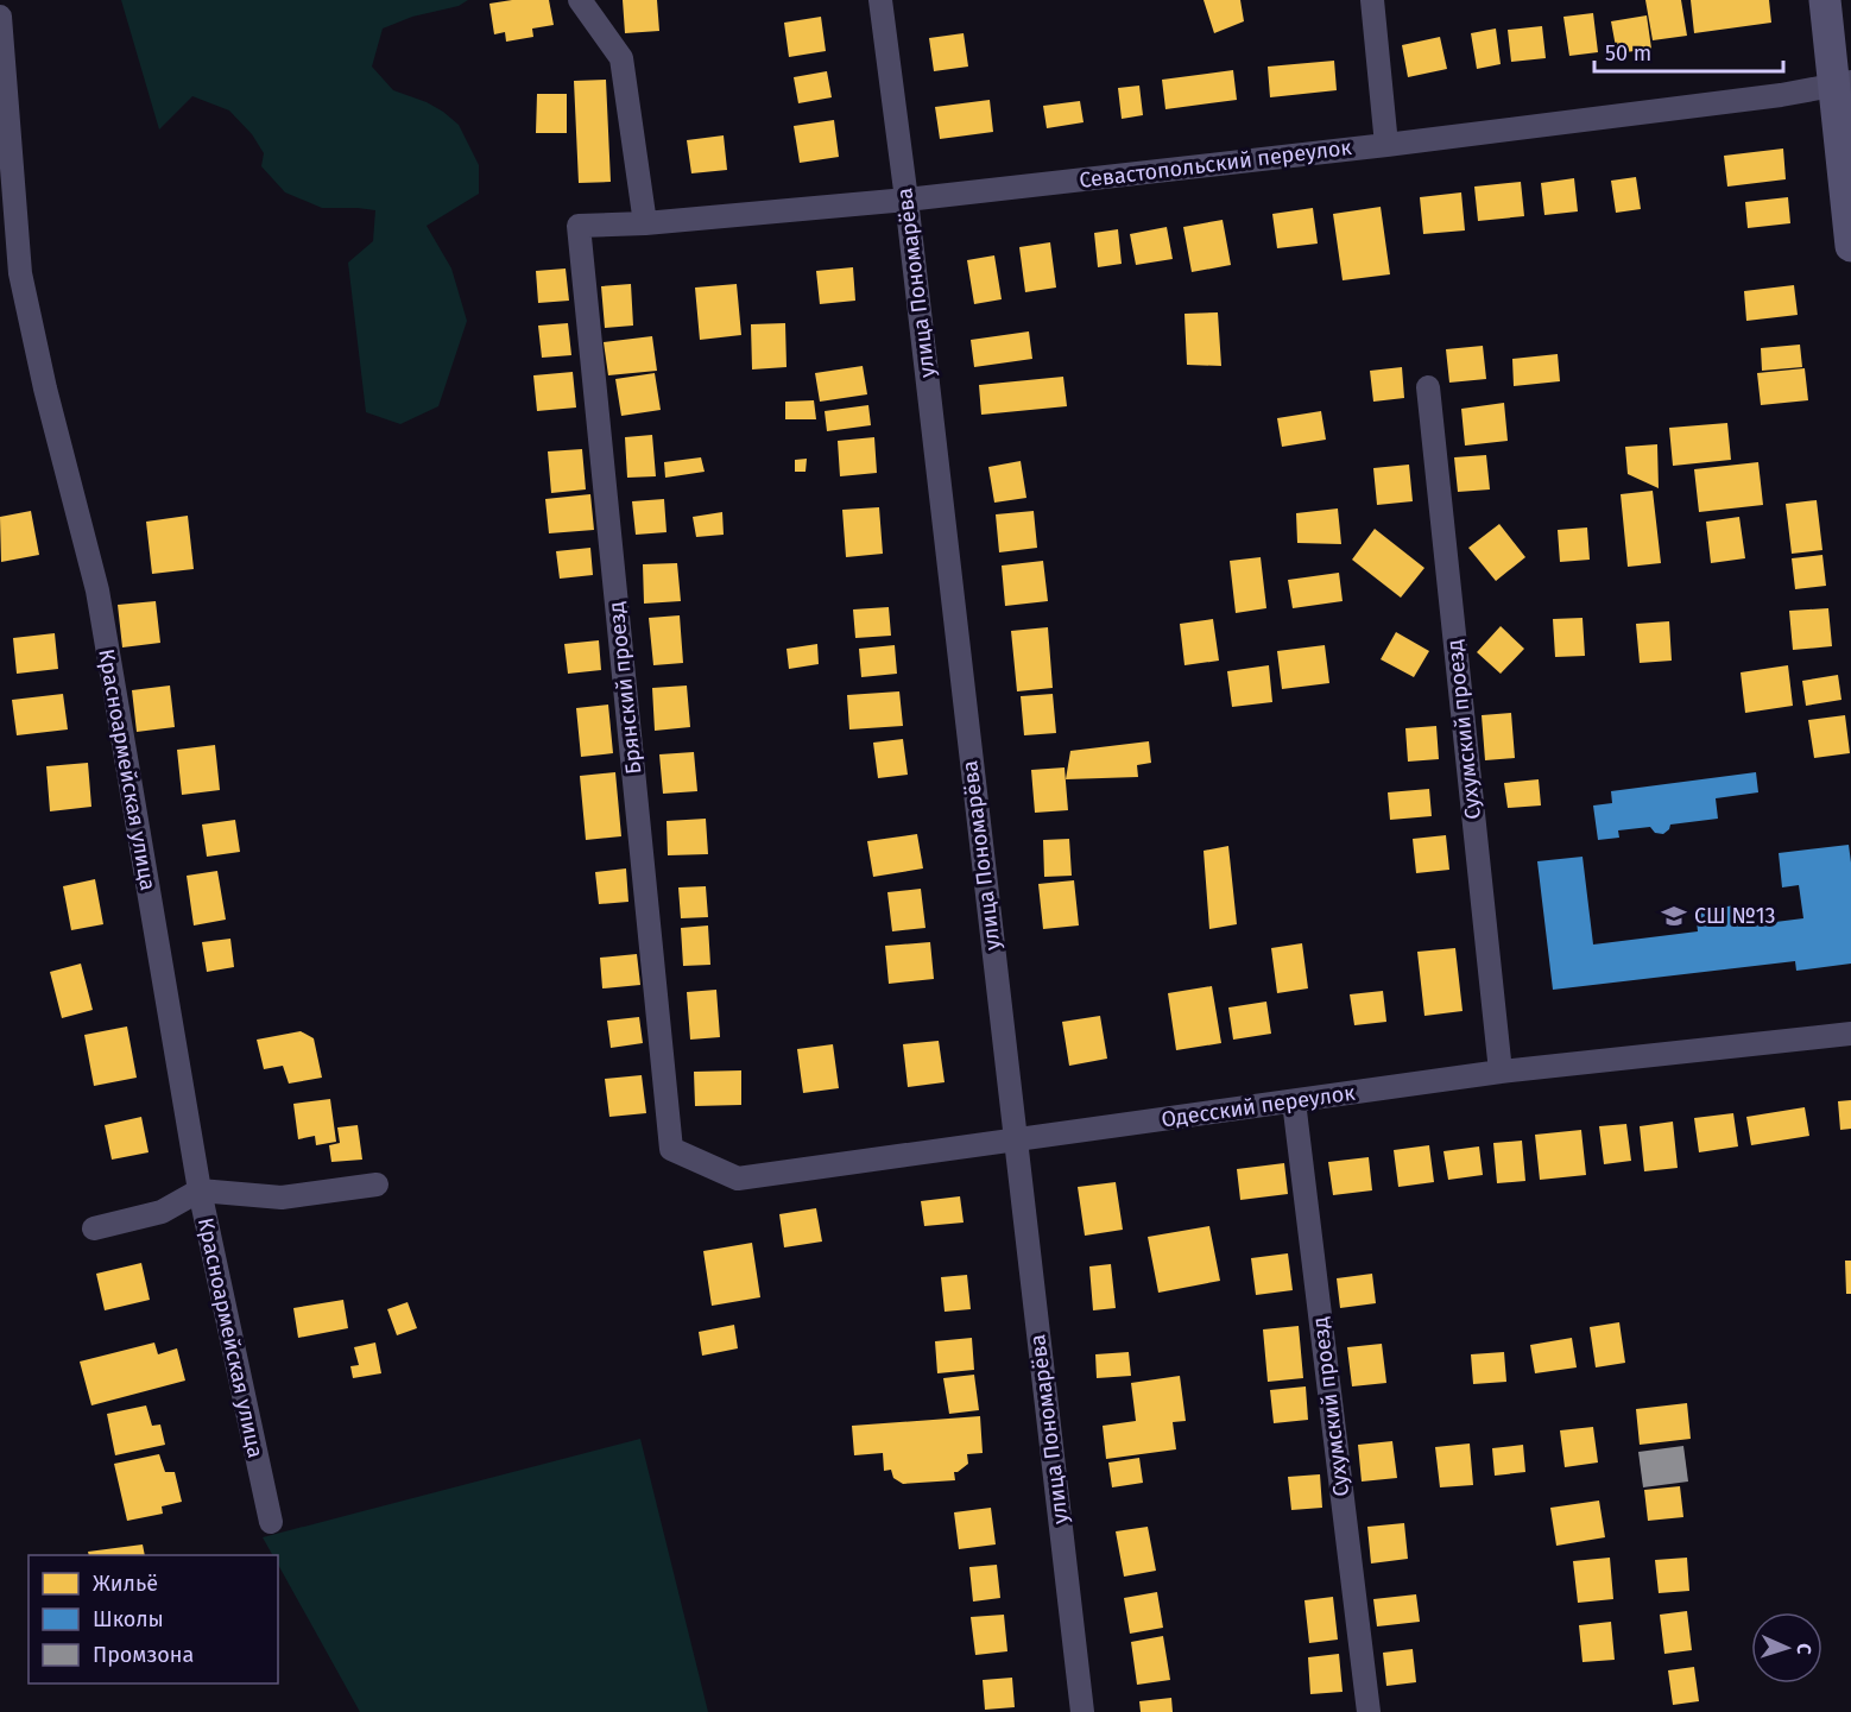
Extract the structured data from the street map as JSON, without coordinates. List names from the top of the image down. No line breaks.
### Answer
{"streets":{"street":["Севастопольский переулок","улица Пономарёва","Брянский проезд","Сухумский проезд","Красноармейская улица","Одесский переулок"]},"crossings":[["Севастопольский переулок","улица Пономарёва"],["Севастопольский переулок","Брянский проезд"],["улица Пономарёва","Одесский переулок"],["Брянский проезд","Одесский переулок"],["Сухумский проезд","Одесский переулок"]],"places":{"school or university":["СШ №13"]},"legend":["Жильё","Школы","Промзона"],"scale_bar":"50 m","north":"right"}
